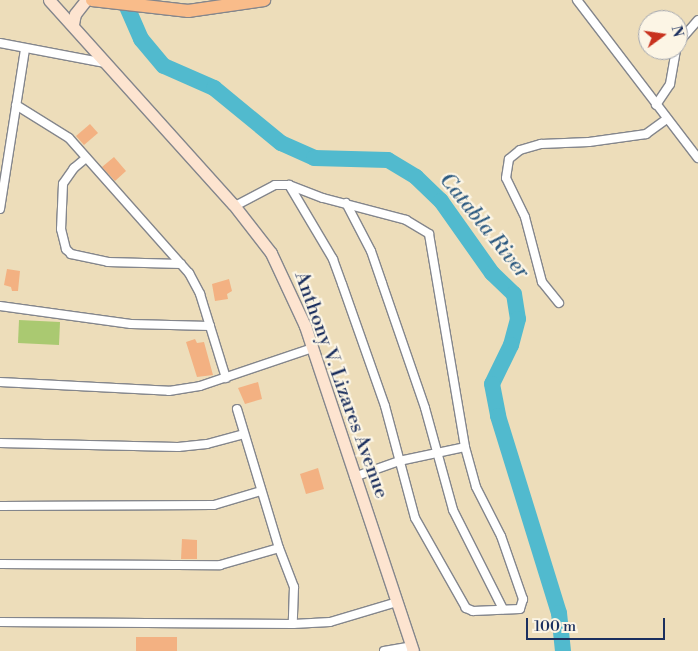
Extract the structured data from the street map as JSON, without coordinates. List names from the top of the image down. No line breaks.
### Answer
{"streets":{"main road":["Anthony V. Lizares Avenue"]},"water":["Catabla River"],"scale_bar":"100 m","north":"right"}
